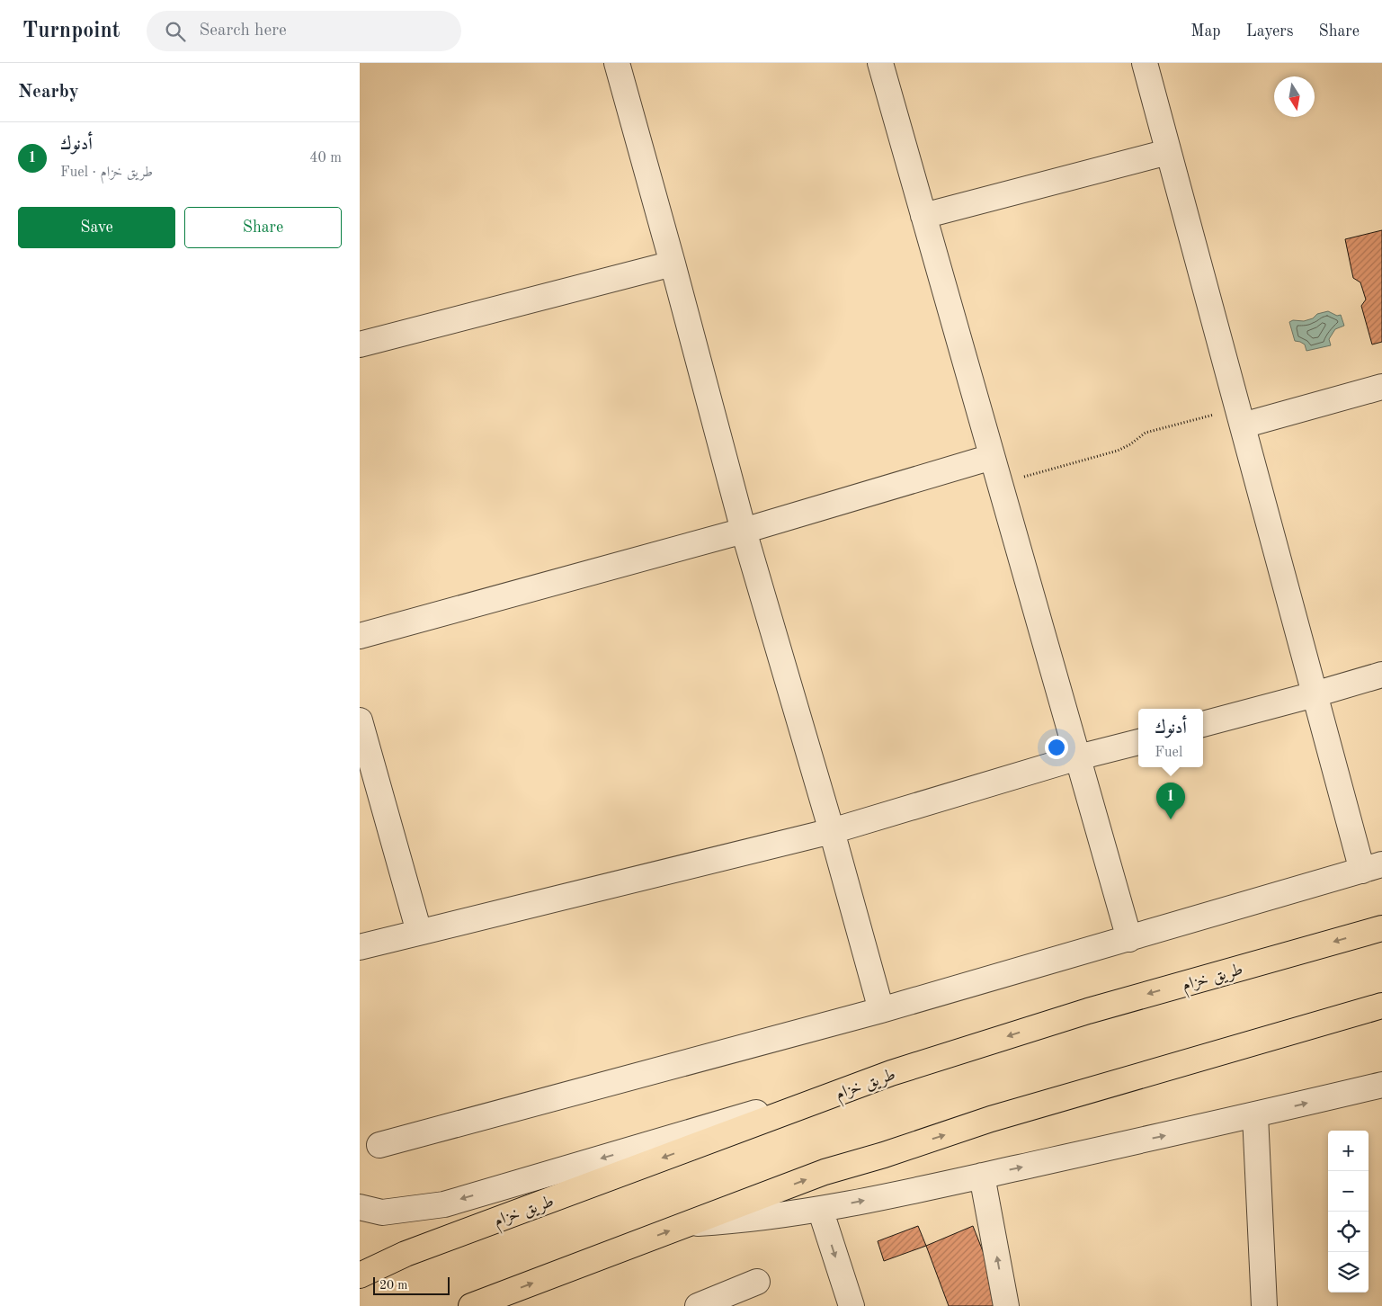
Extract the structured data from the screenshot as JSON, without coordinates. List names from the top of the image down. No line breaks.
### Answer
{"streets":{"main road":["طريق خزام"]},"scale_bar":"20 m","north":"bottom","page":{"header":"Turnpoint","search":"Search here","nav":["Map","Layers","Share"],"heading":"Nearby","list":[{"mark":"1","name":"أدنوك","note":"Fuel · طريق خزام","value":"40 m"}],"buttons":["Save","Share"],"popup":["أدنوك","Fuel"],"pins":"1","map_buttons":["+","−"],"scale":"20 m"}}
